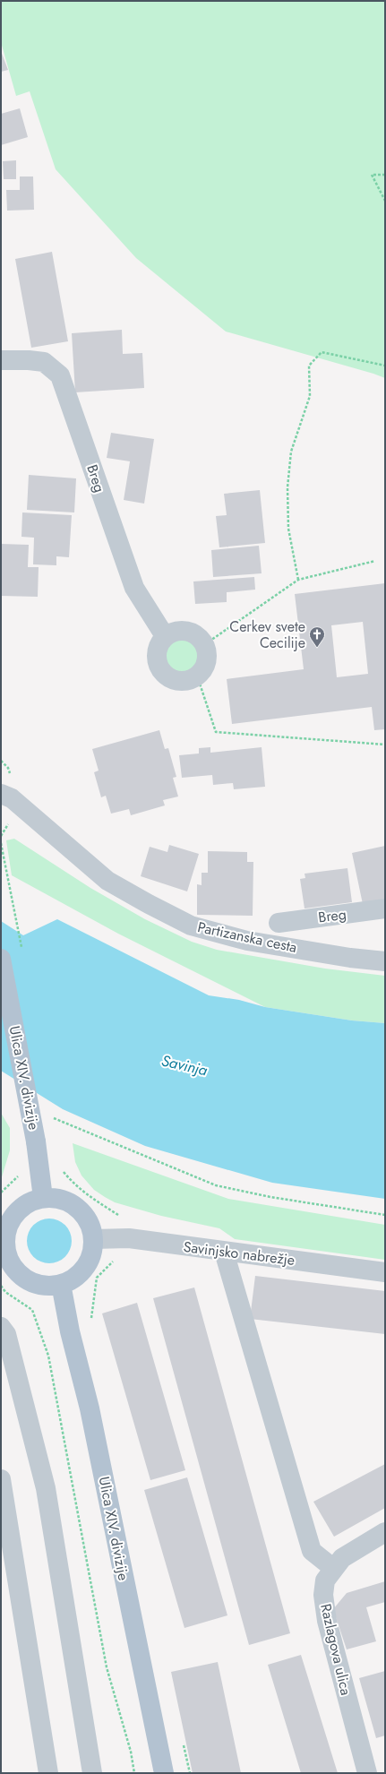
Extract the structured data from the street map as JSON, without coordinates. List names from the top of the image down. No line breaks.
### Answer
{"streets":{"main road":["Ulica XIV. divizije"],"street":["Breg","Partizanska cesta","Savinjsko nabrežje","Razlagova ulica"]},"crossings":[["Ulica XIV. divizije","Savinjsko nabrežje"]],"water":["Savinja"],"places":{"church":["Cerkev svete Cecilije"]}}
